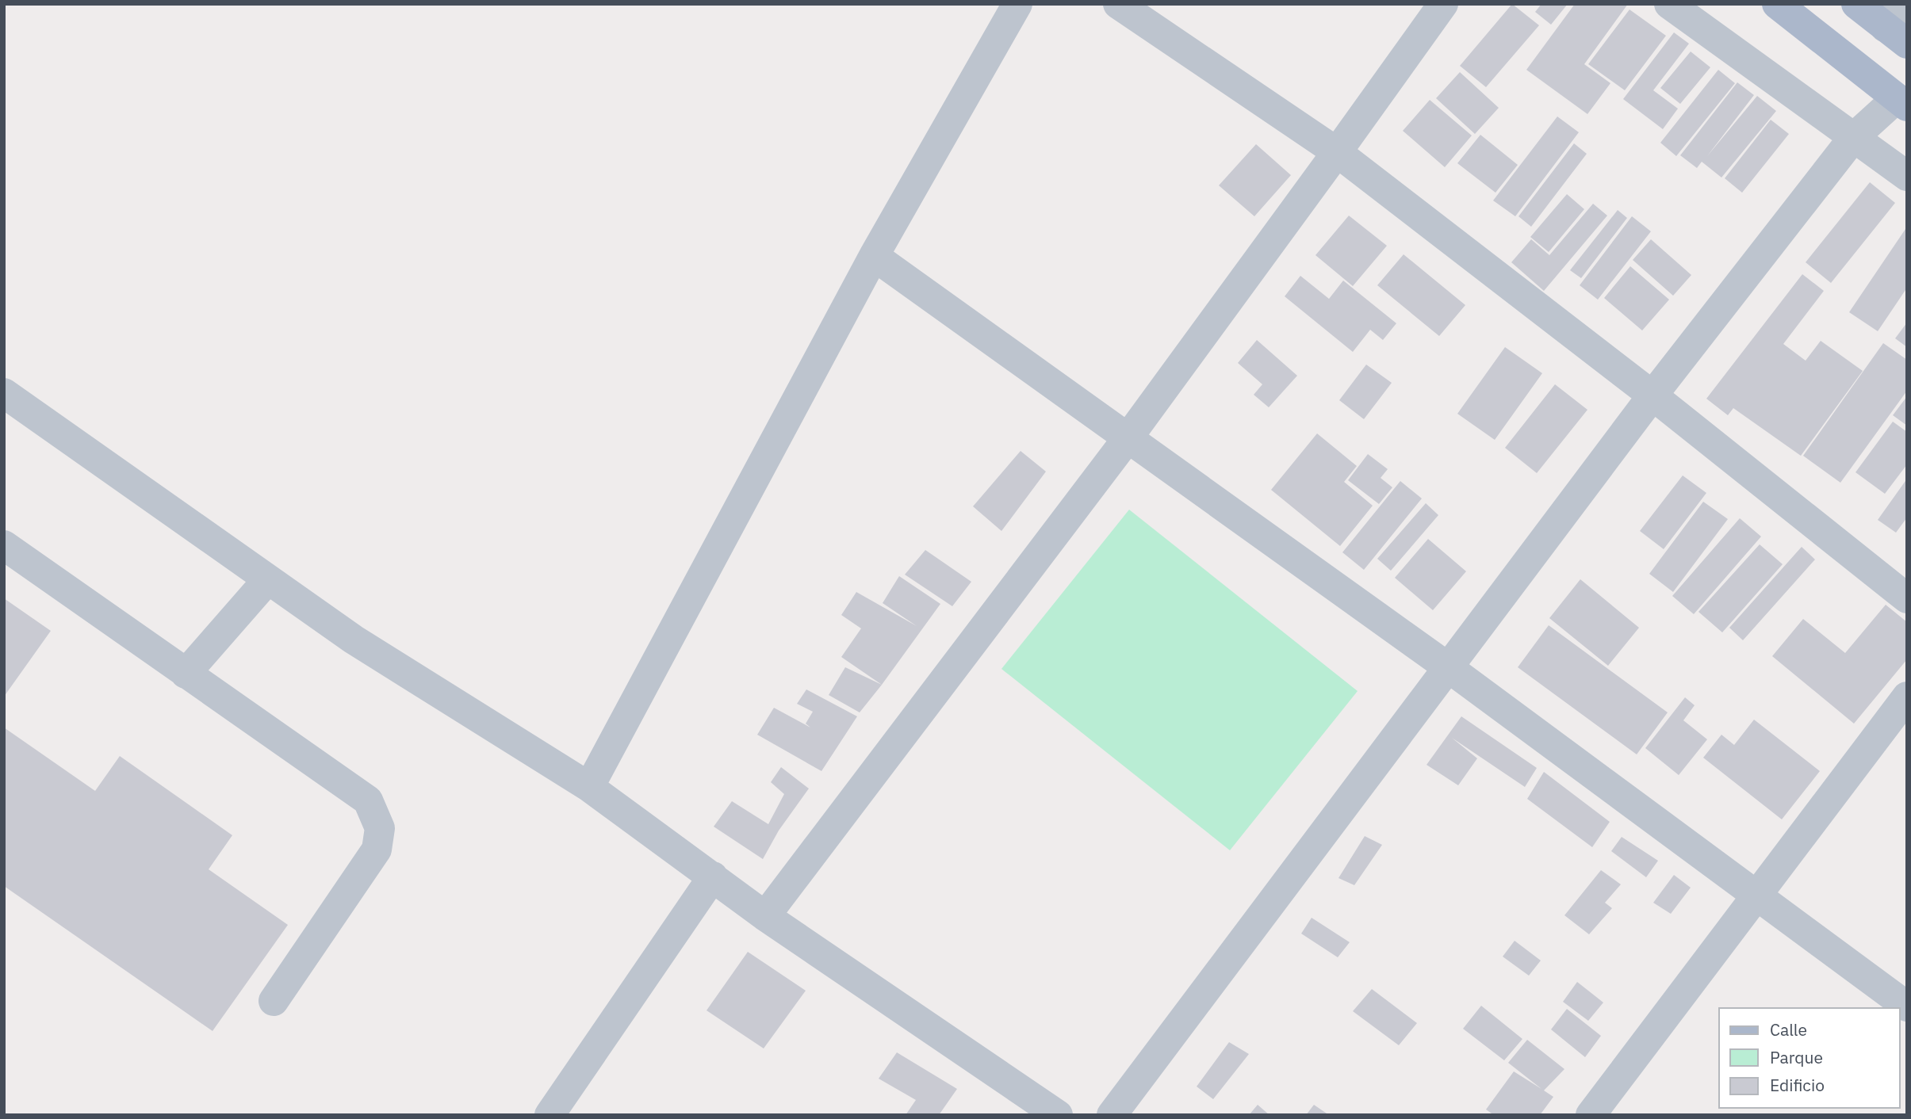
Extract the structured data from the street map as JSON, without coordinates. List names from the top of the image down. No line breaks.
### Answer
{"legend":["Calle","Parque","Edificio"]}
